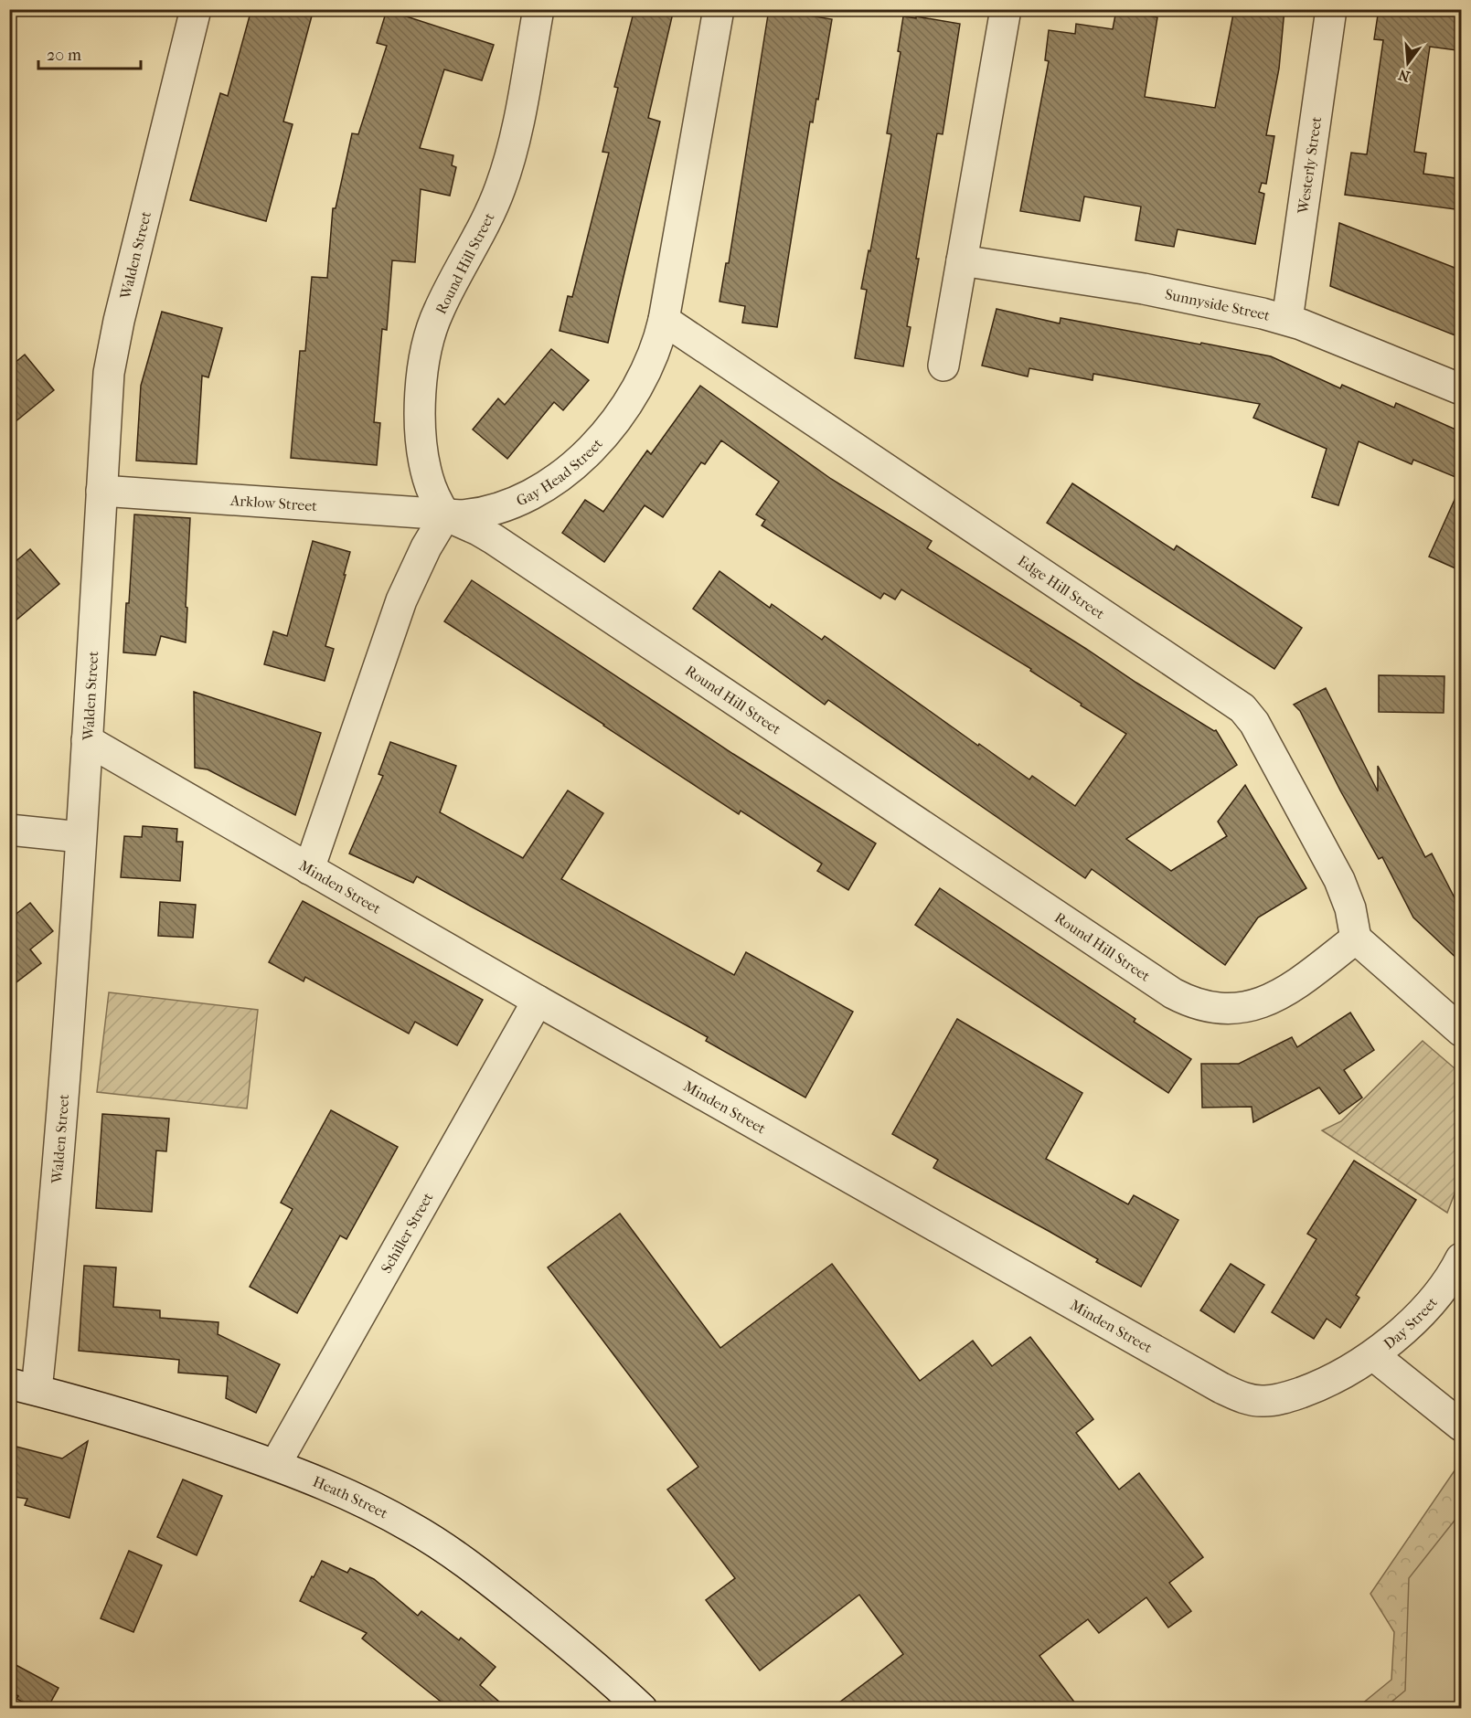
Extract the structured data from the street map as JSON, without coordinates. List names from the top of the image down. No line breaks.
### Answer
{"streets":{"street":["Westerly Street","Walden Street","Round Hill Street","Sunnyside Street","Gay Head Street","Arklow Street","Edge Hill Street","Minden Street","Schiller Street","Day Street","Heath Street"]},"crossings":[["Westerly Street","Sunnyside Street"],["Walden Street","Arklow Street"],["Walden Street","Minden Street"],["Walden Street","Heath Street"],["Round Hill Street","Gay Head Street"],["Round Hill Street","Arklow Street"],["Round Hill Street","Edge Hill Street"],["Gay Head Street","Arklow Street"],["Gay Head Street","Edge Hill Street"],["Minden Street","Schiller Street"],["Minden Street","Day Street"],["Schiller Street","Heath Street"]],"scale_bar":"20 m","north":"bottom"}
